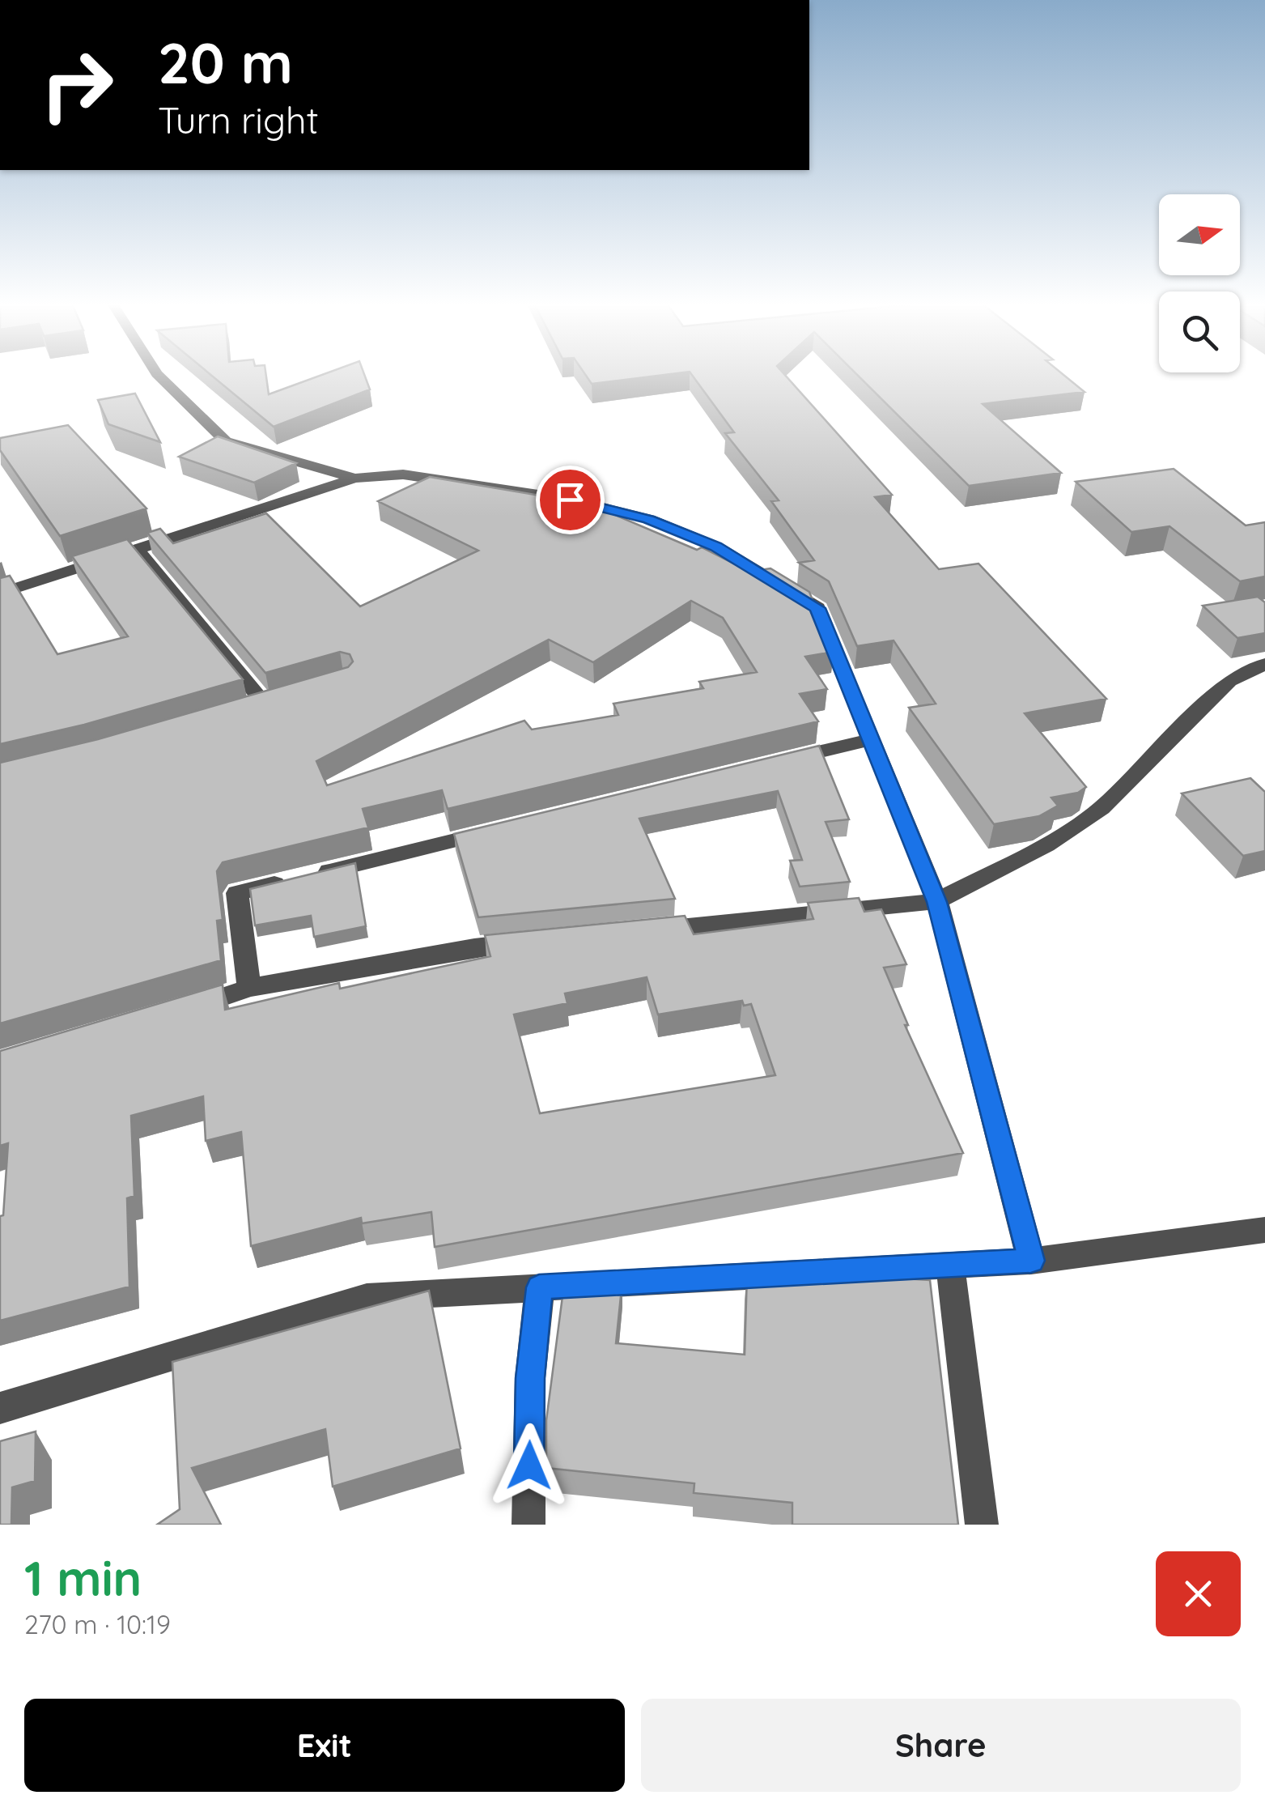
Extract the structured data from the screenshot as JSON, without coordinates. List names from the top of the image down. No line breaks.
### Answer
{"north":"right","page":{"turn":["20 m","Turn right"],"heading":["1 min","270 m · 10:19"],"buttons":["Exit","Share"]}}
